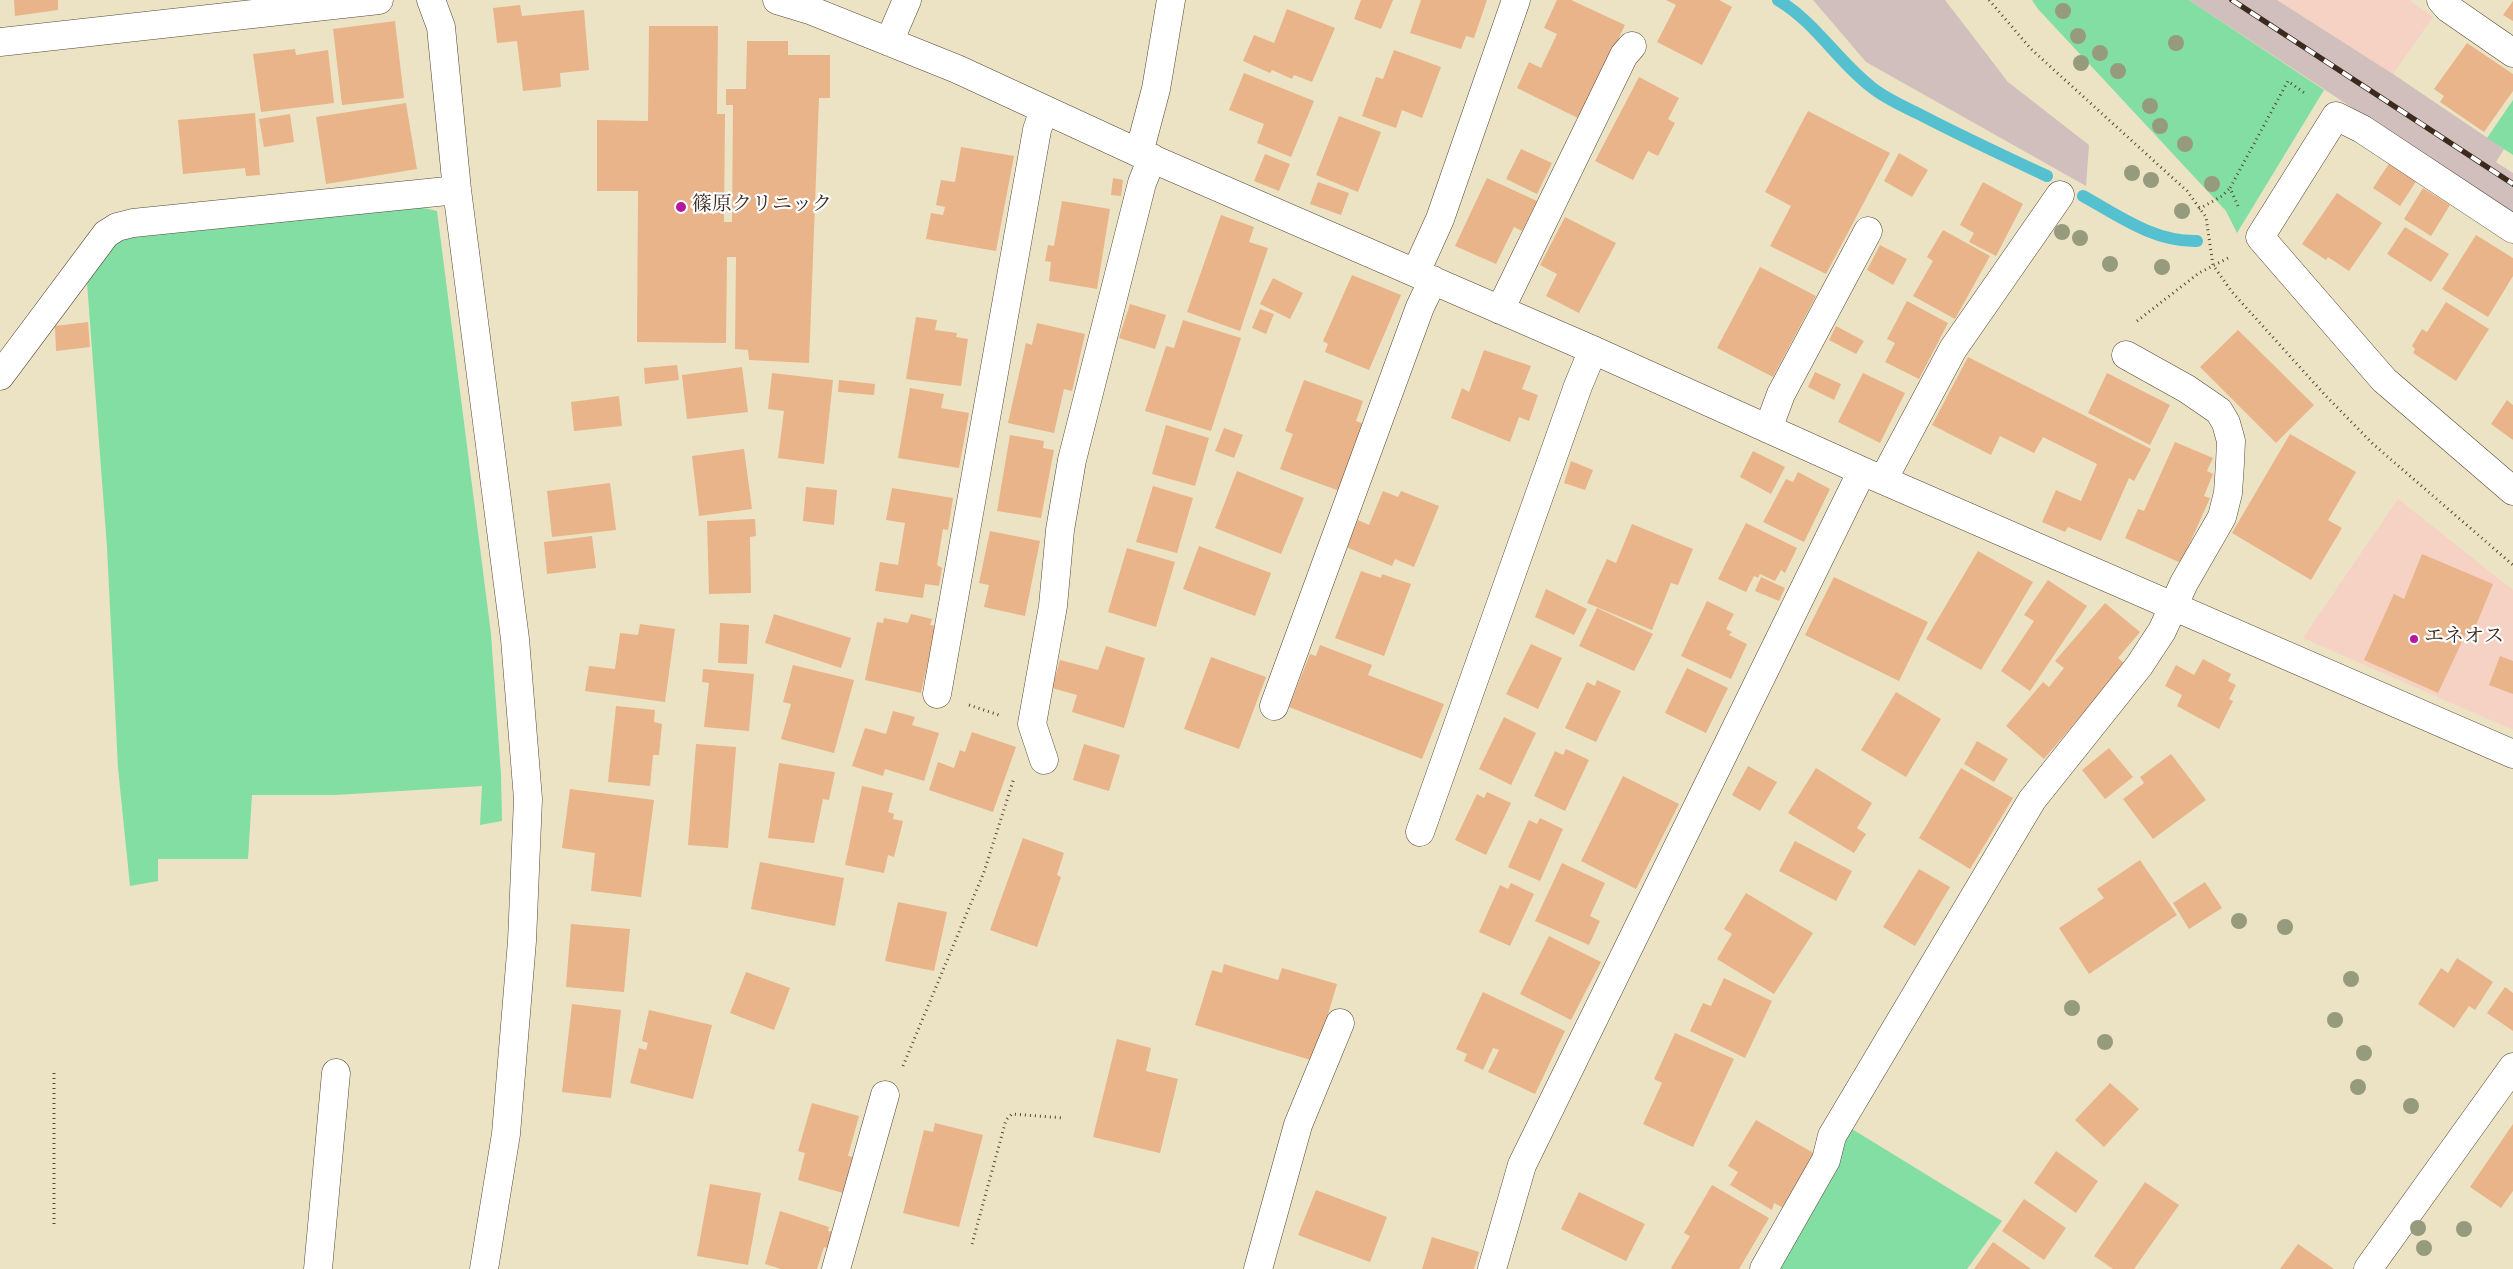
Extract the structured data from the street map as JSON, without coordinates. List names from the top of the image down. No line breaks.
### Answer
{"places":["篠原クリニック","エネオス"]}
